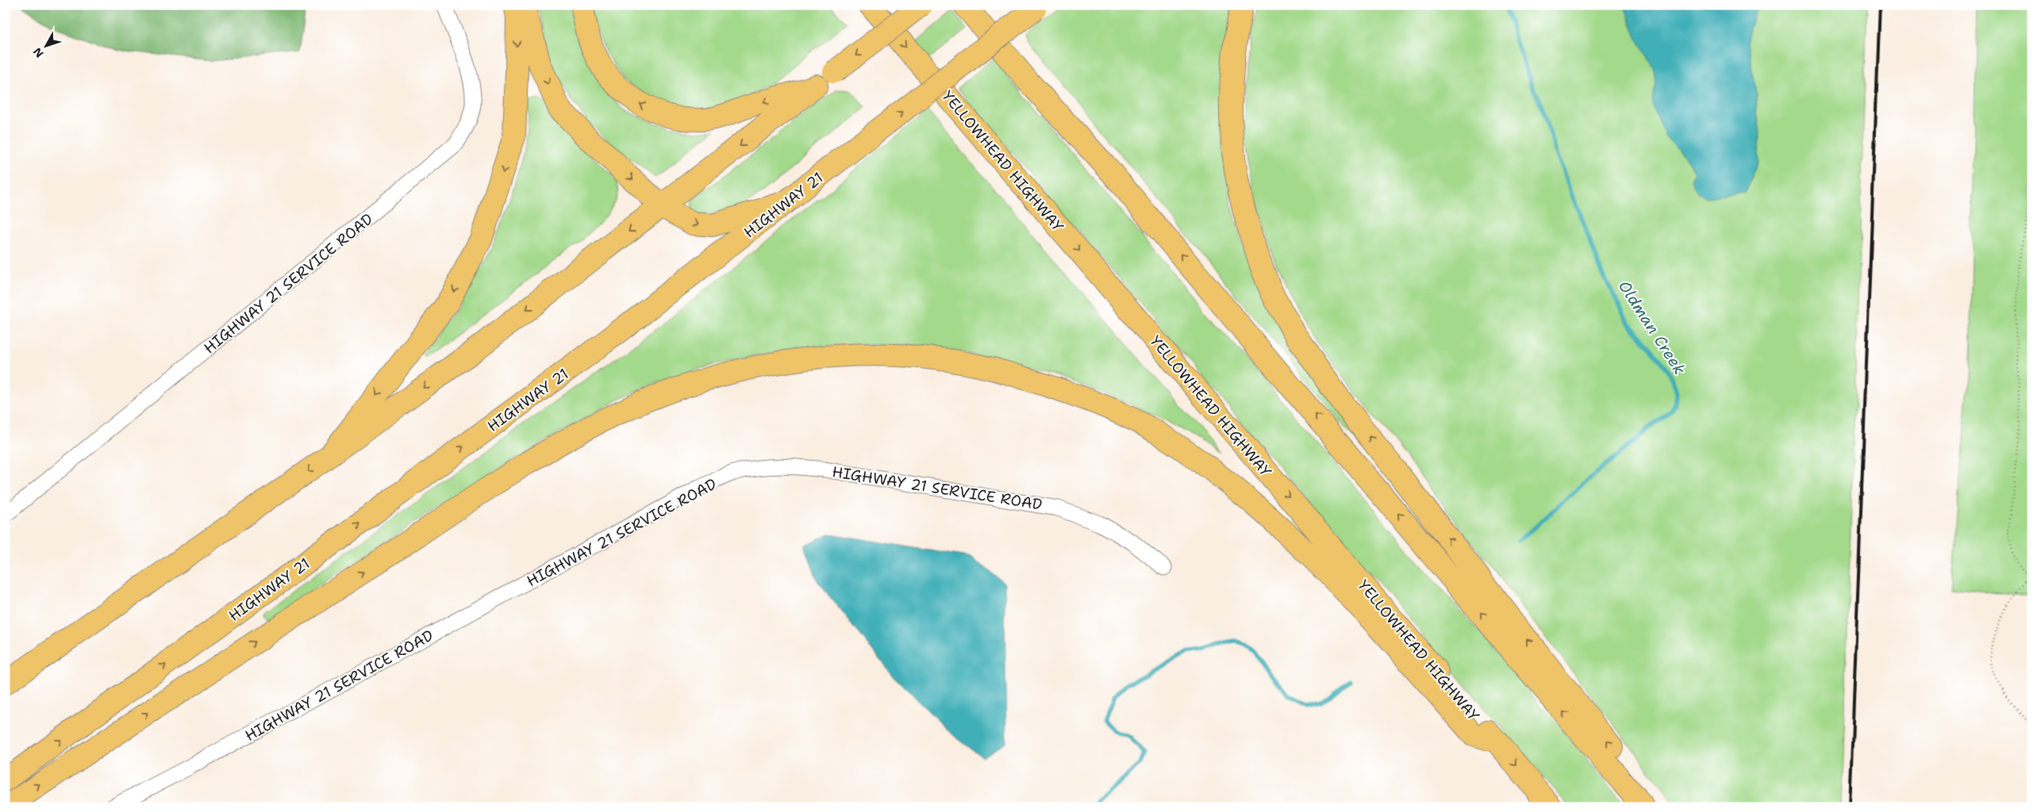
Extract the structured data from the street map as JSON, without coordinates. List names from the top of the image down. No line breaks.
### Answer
{"streets":{"main road":["YELLOWHEAD HIGHWAY","HIGHWAY 21"],"street":["HIGHWAY 21 SERVICE ROAD"]},"water":["Oldman Creek"],"north":"bottom left"}
